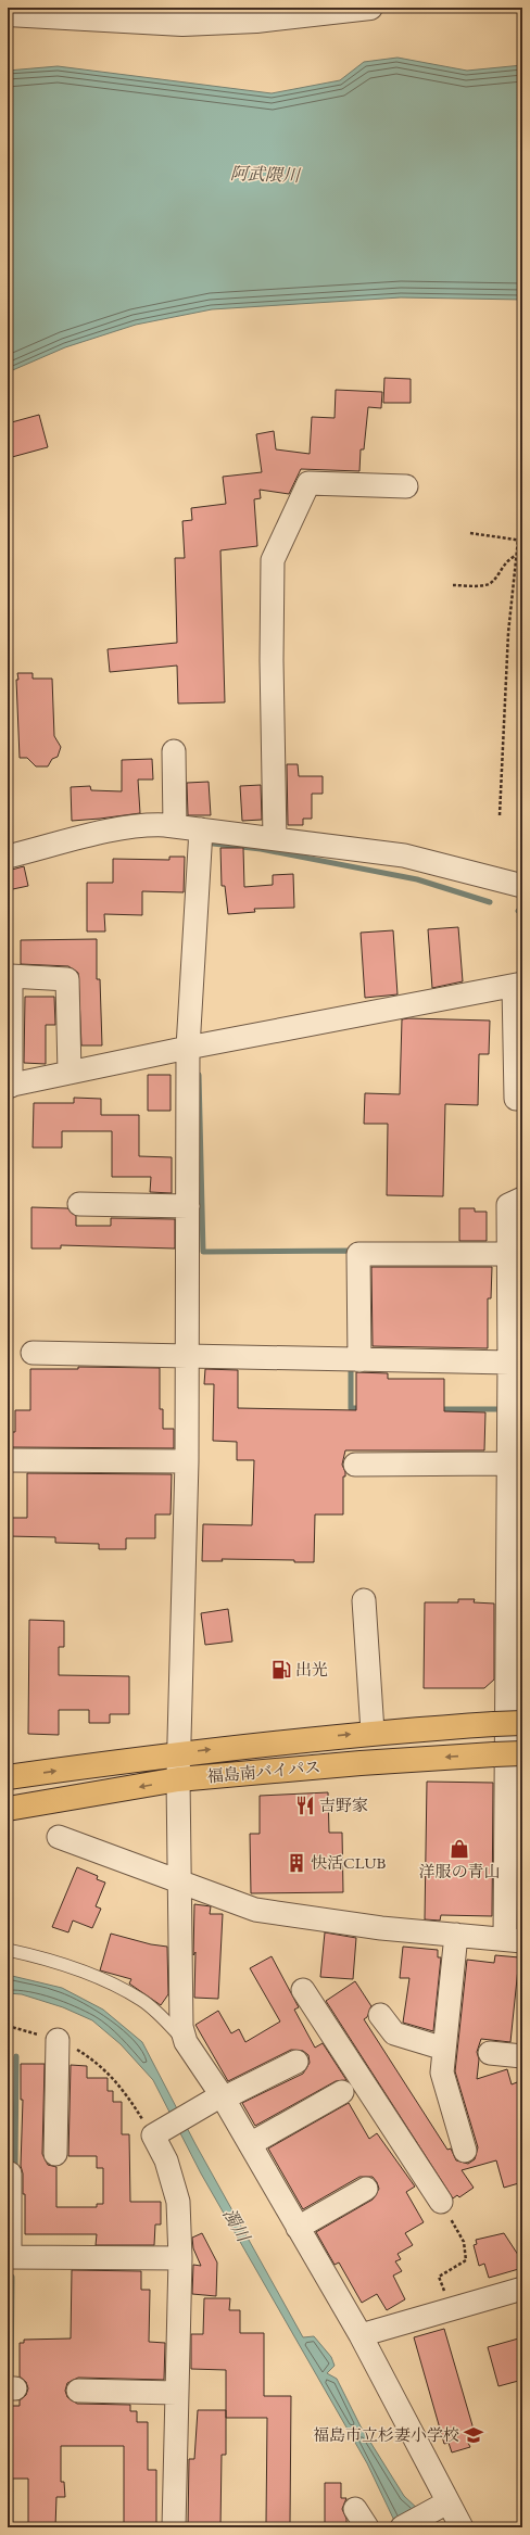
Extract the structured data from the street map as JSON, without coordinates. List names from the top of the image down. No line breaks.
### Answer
{"streets":{"highway":["福島南バイパス"]},"water":["阿武隈川","濁川"],"places":{"fuel station":["出光"],"restaurant":["吉野家"],"shop":["洋服の青山"],"building":["快活CLUB"],"school or university":["福島市立杉妻小学校"]}}
